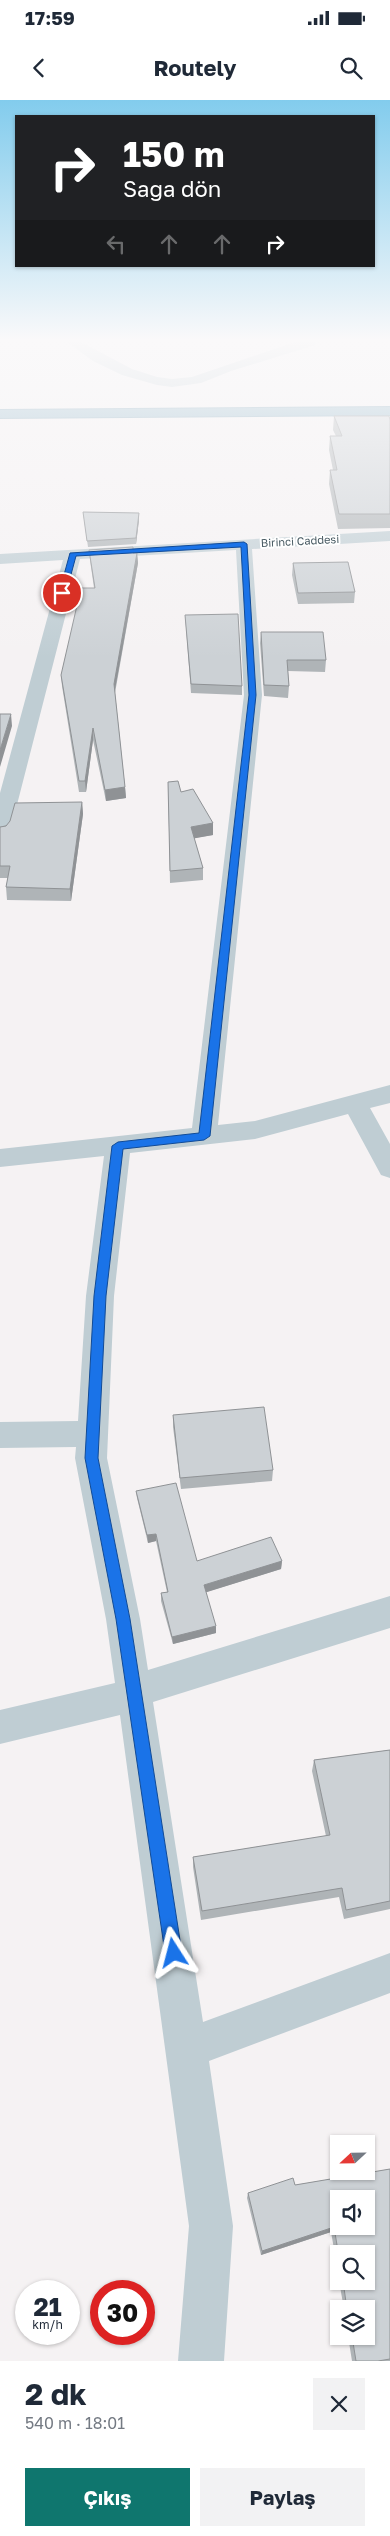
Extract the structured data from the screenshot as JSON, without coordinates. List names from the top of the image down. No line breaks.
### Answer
{"streets":{"street":["Birinci Caddesi"]},"north":"left","page":{"status":"17:59","header":"Routely","turn":["150 m","Sağa dön"],"speed":"21 km/h","limit":"30","heading":["2 dk","540 m · 18:01"],"buttons":["Çıkış","Paylaş"]}}
